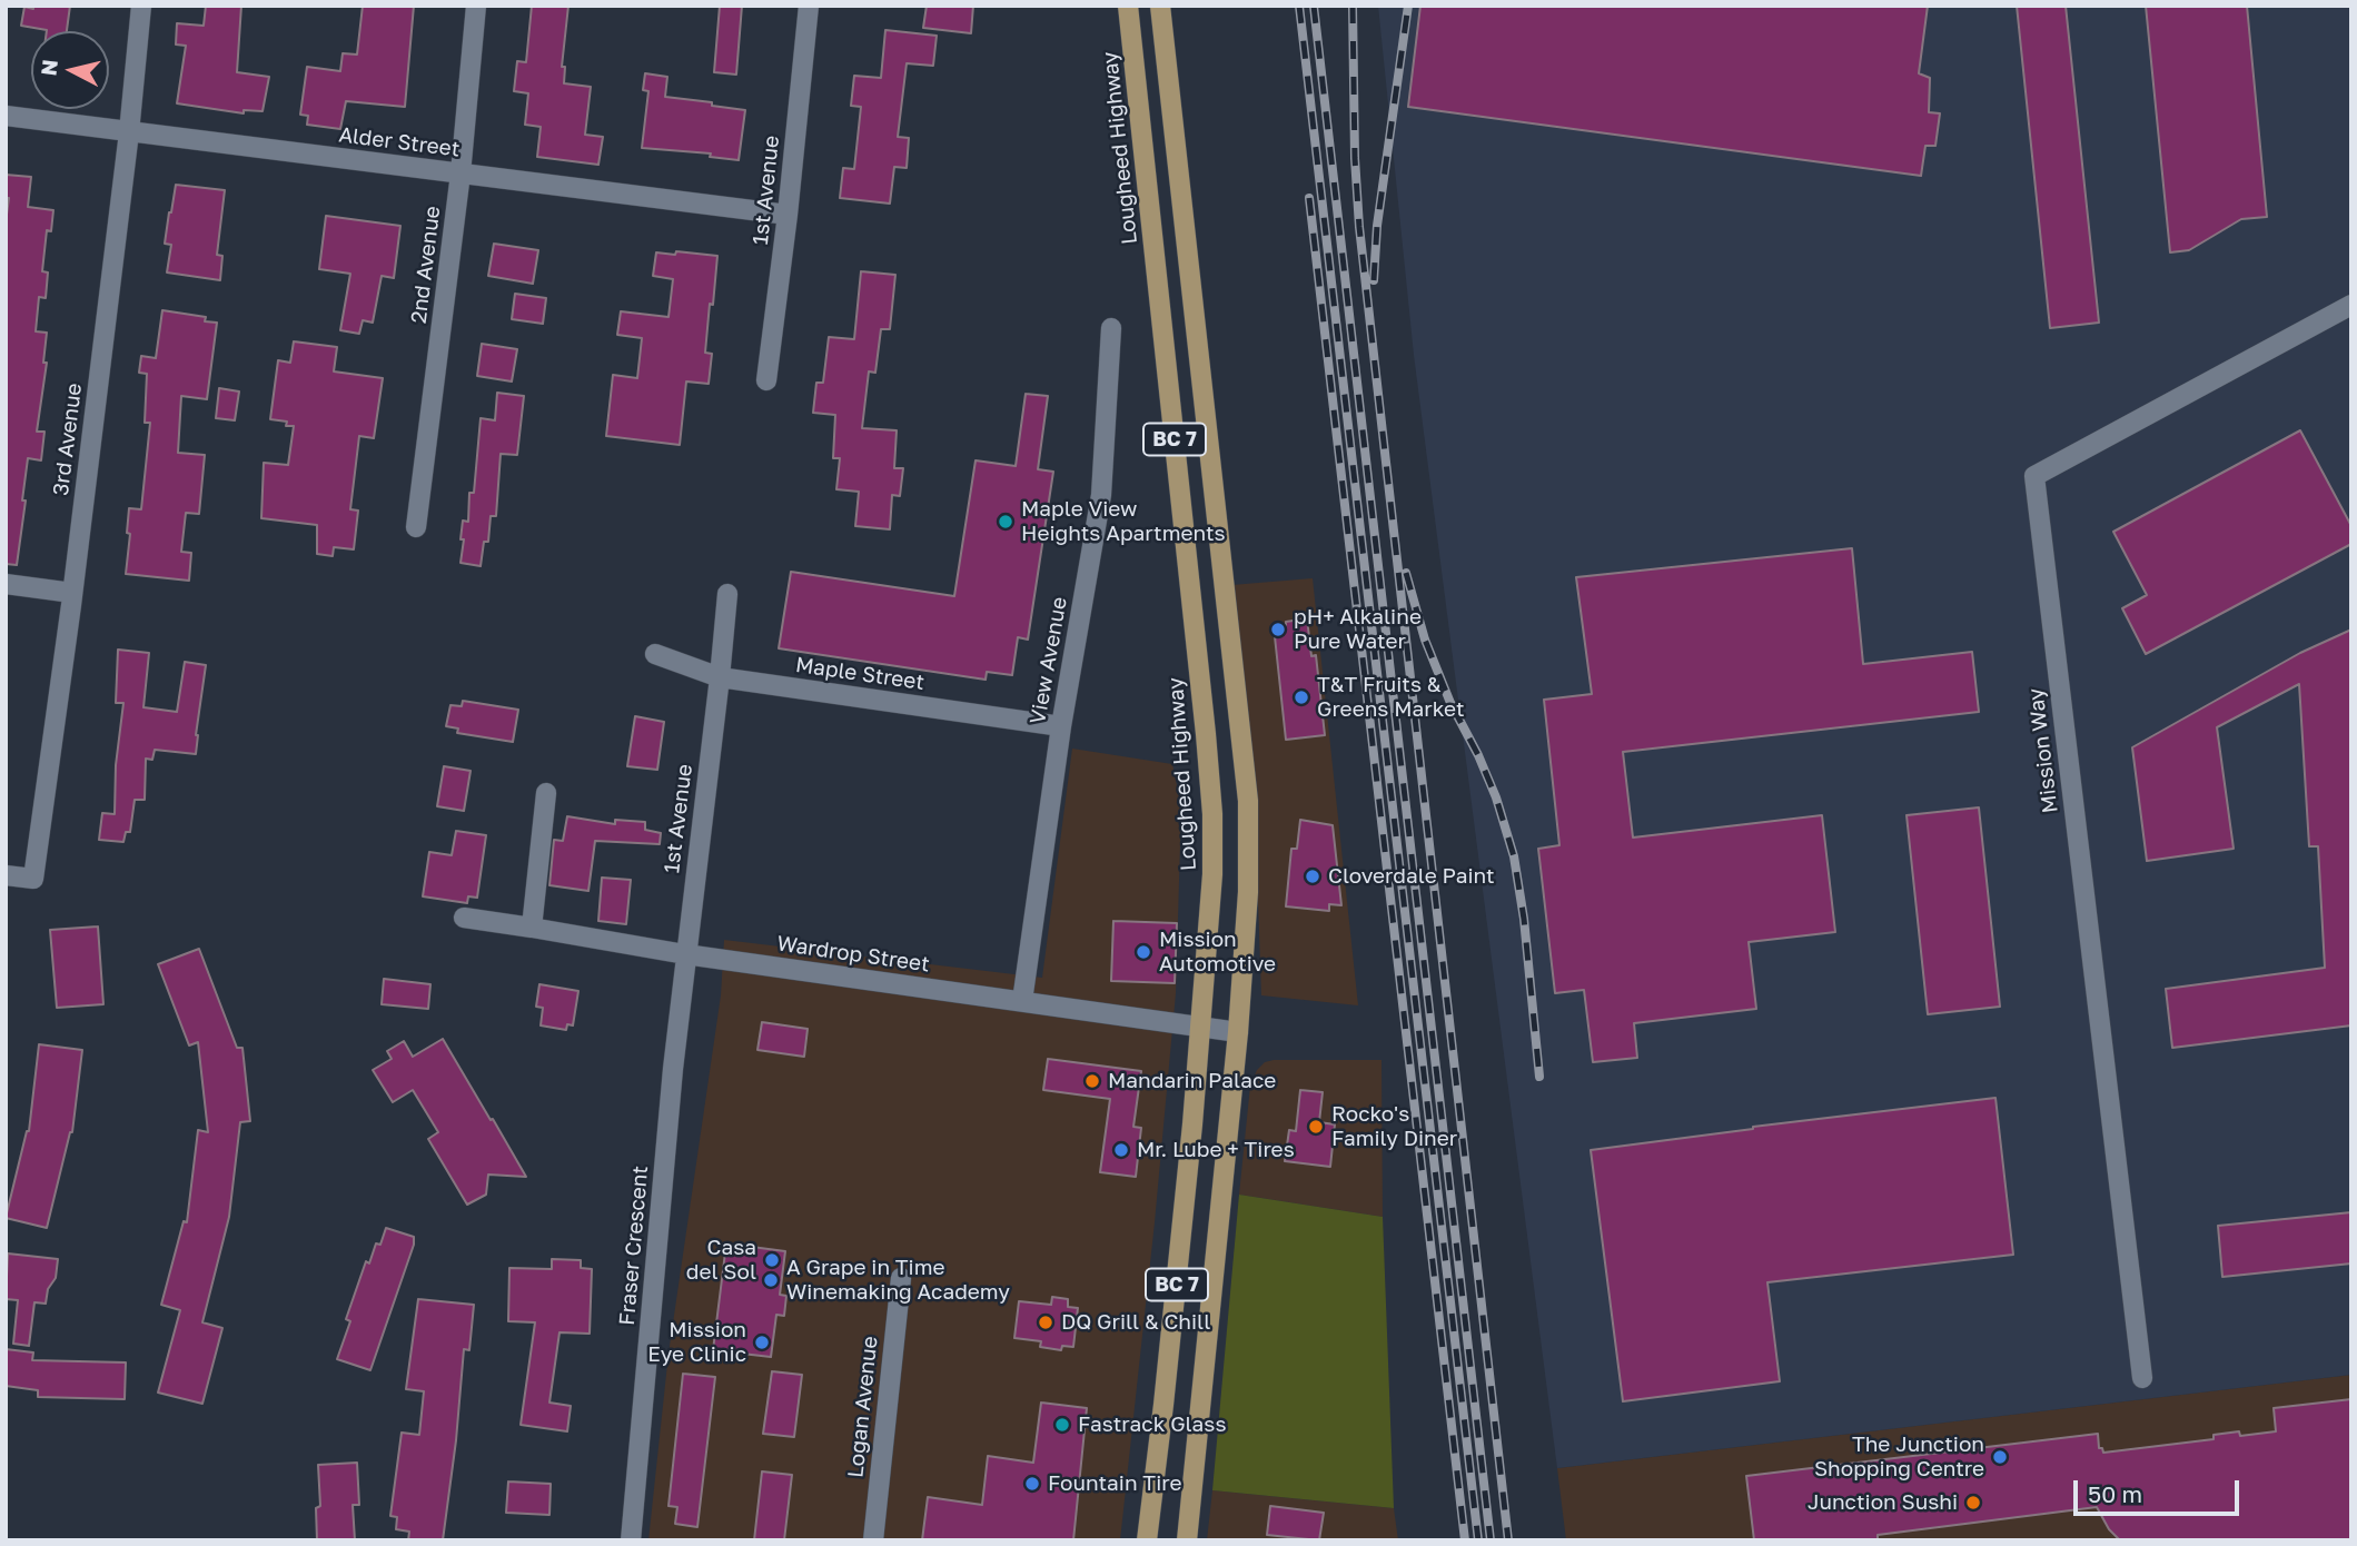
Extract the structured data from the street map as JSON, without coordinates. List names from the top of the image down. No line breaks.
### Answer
{"streets":{"main road":["Lougheed Highway","BC 7"],"street":["Alder Street","1st Avenue","2nd Avenue","3rd Avenue","View Avenue","Maple Street","Mission Way","Wardrop Street","Fraser Crescent","Logan Avenue"]},"crossings":[["Alder Street","1st Avenue"],["Alder Street","2nd Avenue"],["Alder Street","3rd Avenue"],["Lougheed Highway","Wardrop Street"],["1st Avenue","Maple Street"],["1st Avenue","Wardrop Street"],["1st Avenue","Fraser Crescent"],["BC 7","Wardrop Street"],["View Avenue","Maple Street"],["View Avenue","Wardrop Street"],["Wardrop Street","Fraser Crescent"]],"places":["Maple View Heights Apartments","pH+ Alkaline Pure Water","T&T Fruits & Greens Market","Cloverdale Paint","Mission Automotive","Mandarin Palace","Rocko's Family Diner","Mr. Lube + Tires","Casa del Sol","A Grape in Time Winemaking Academy","DQ Grill & Chill","Mission Eye Clinic","Fastrack Glass","The Junction Shopping Centre","Fountain Tire","Junction Sushi"],"scale_bar":"50 m","north":"left"}
